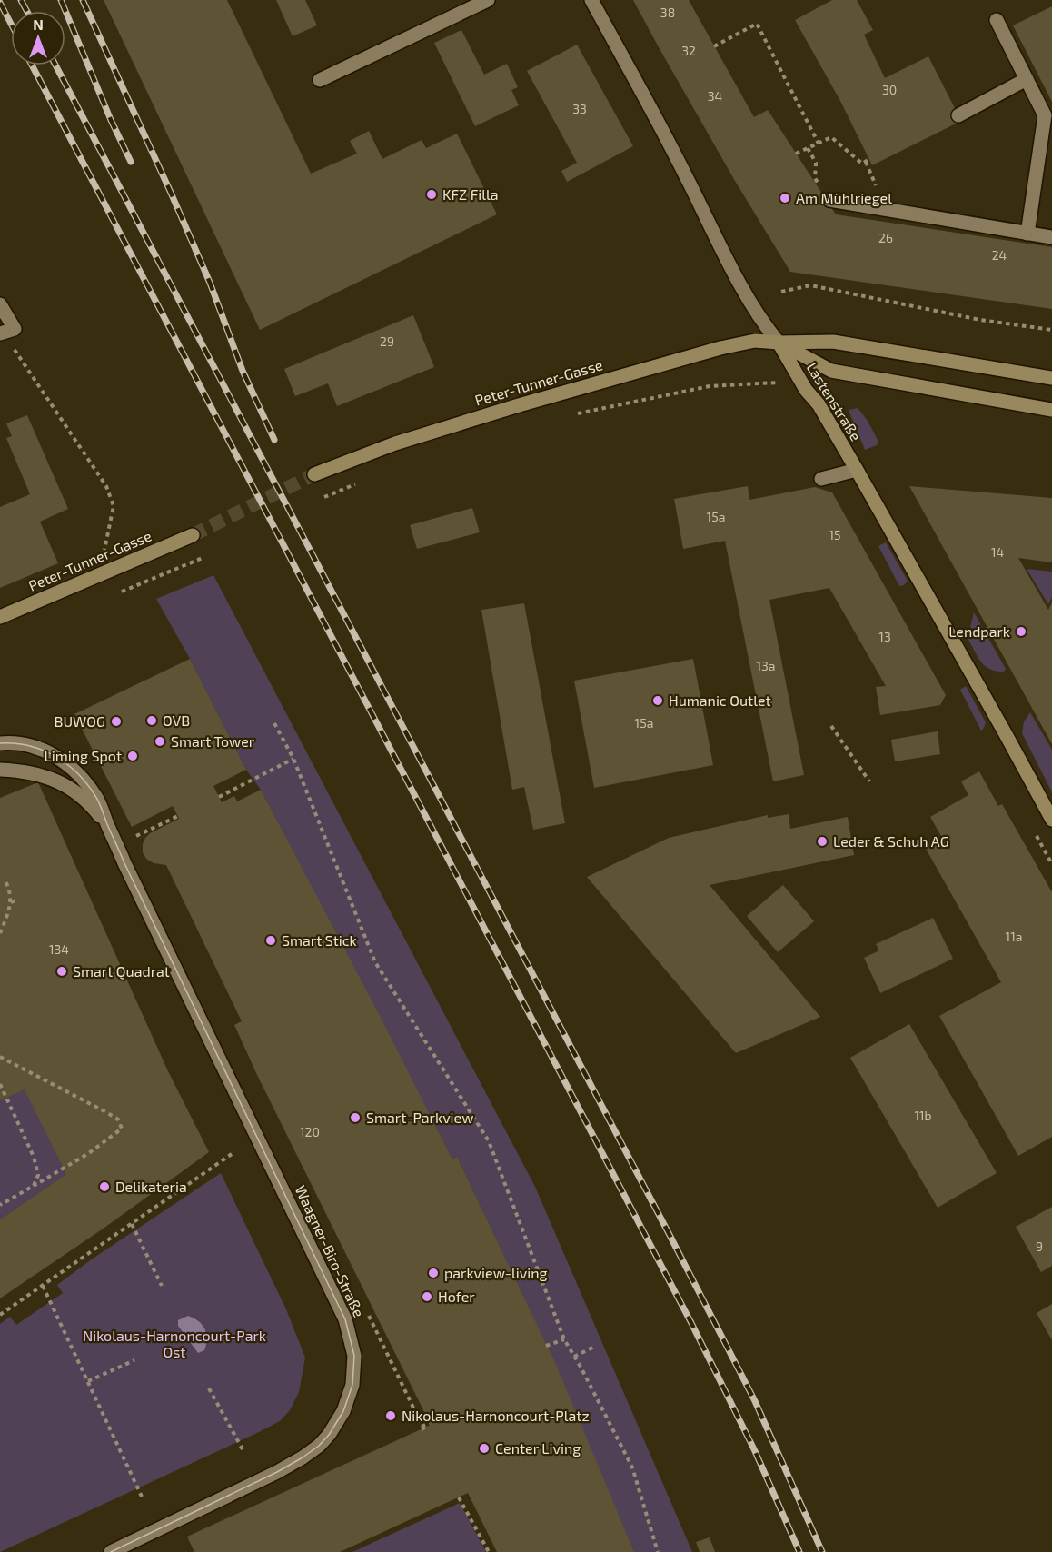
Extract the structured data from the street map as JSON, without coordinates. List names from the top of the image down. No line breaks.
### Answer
{"streets":{"main road":["Peter-Tunner-Gasse","Lastenstraße"],"street":["Waagner-Biro-Straße"]},"crossings":[["Peter-Tunner-Gasse","Lastenstraße"]],"parks":["Nikolaus-Harnoncourt-Park Ost"],"places":["KFZ Filla","Am Mühlriegel","Lendpark","Humanic Outlet","OVB","BUWOG","Smart Tower","Liming Spot","Leder & Schuh AG","Smart Stick","Smart Quadrat","Smart-Parkview","Delikateria","parkview-living","Hofer","Nikolaus-Harnoncourt-Platz","Center Living"],"house_numbers":["38","32","30","34","33","26","24","29","15a","15","14","13","13a","15a","11a","134","11b","120","9"],"north":"top"}
